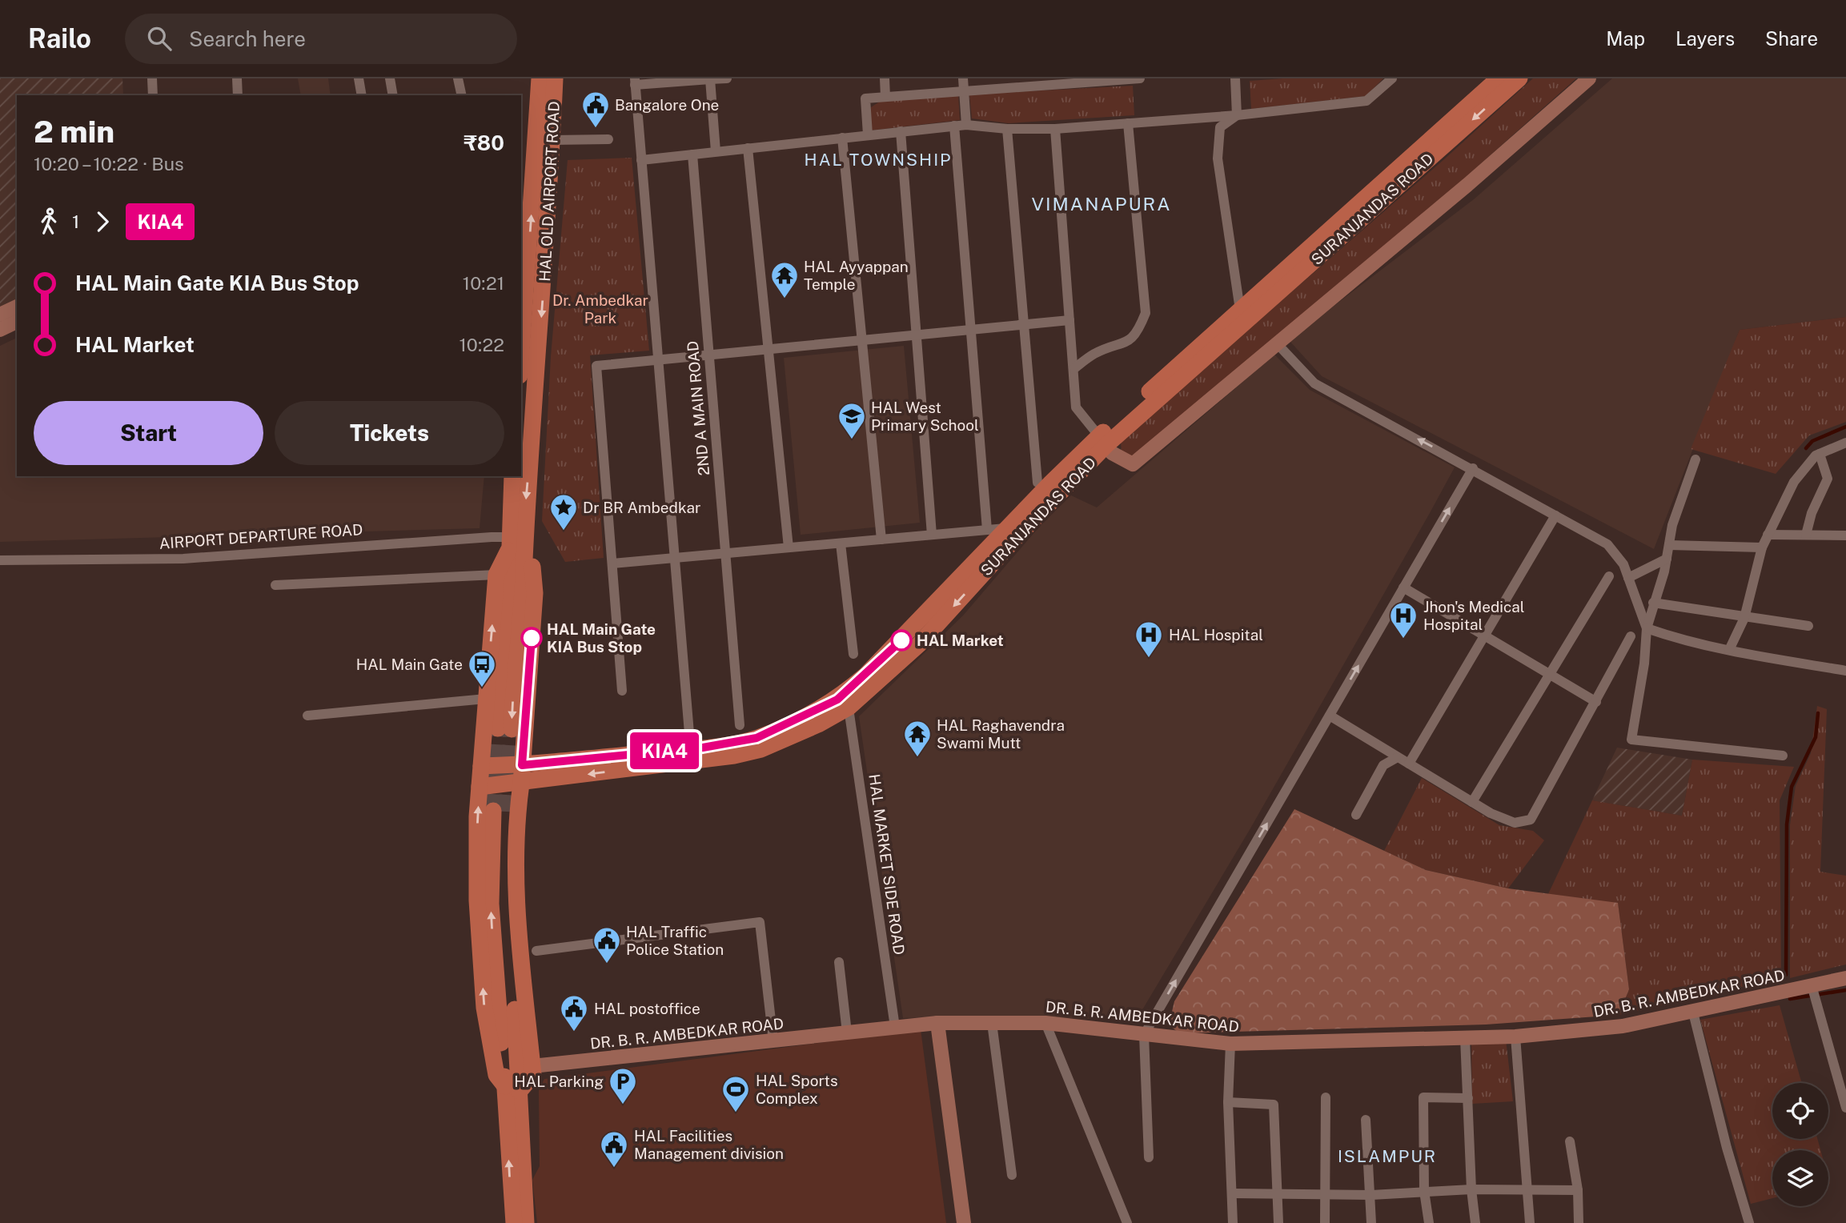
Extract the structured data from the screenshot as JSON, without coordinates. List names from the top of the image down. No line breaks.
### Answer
{"streets":{"main road":["HAL OLD AIRPORT ROAD","SURANJANDAS ROAD"],"street":["2ND A MAIN ROAD","AIRPORT DEPARTURE ROAD","HAL MARKET SIDE ROAD","DR. B. R. AMBEDKAR ROAD"]},"crossings":[["HAL OLD AIRPORT ROAD","AIRPORT DEPARTURE ROAD"],["SURANJANDAS ROAD","HAL MARKET SIDE ROAD"],["HAL MARKET SIDE ROAD","DR. B. R. AMBEDKAR ROAD"]],"districts":["HAL TOWNSHIP","VIMANAPURA","ISLAMPUR"],"parks":["Dr. Ambedkar Park"],"places":{"public building":["Bangalore One","HAL Traffic Police Station","HAL postoffice","HAL Facilities Management division"],"temple":["HAL Ayyappan Temple","HAL Raghavendra Swami Mutt"],"school or university":["HAL West Primary School"],"place":["Dr BR Ambedkar"],"other":["HAL Main Gate KIA Bus Stop","HAL Market"],"hospital":["Jhon's Medical Hospital","HAL Hospital"],"bus stop":["HAL Main Gate"],"parking":["HAL Parking"],"sports":["HAL Sports Complex"]},"lines":["bus line KIA4"],"page":{"header":"Railo","search":"Search here","nav":["Map","Layers","Share"],"on_map":"KIA4","heading":["2 min","10:20 – 10:22 · Bus","₹80"],"legs":["1","KIA4"],"list":[{"name":"HAL Main Gate KIA Bus Stop","value":"10:21"},{"name":"HAL Market","value":"10:22"}],"buttons":["Start","Tickets"]}}
